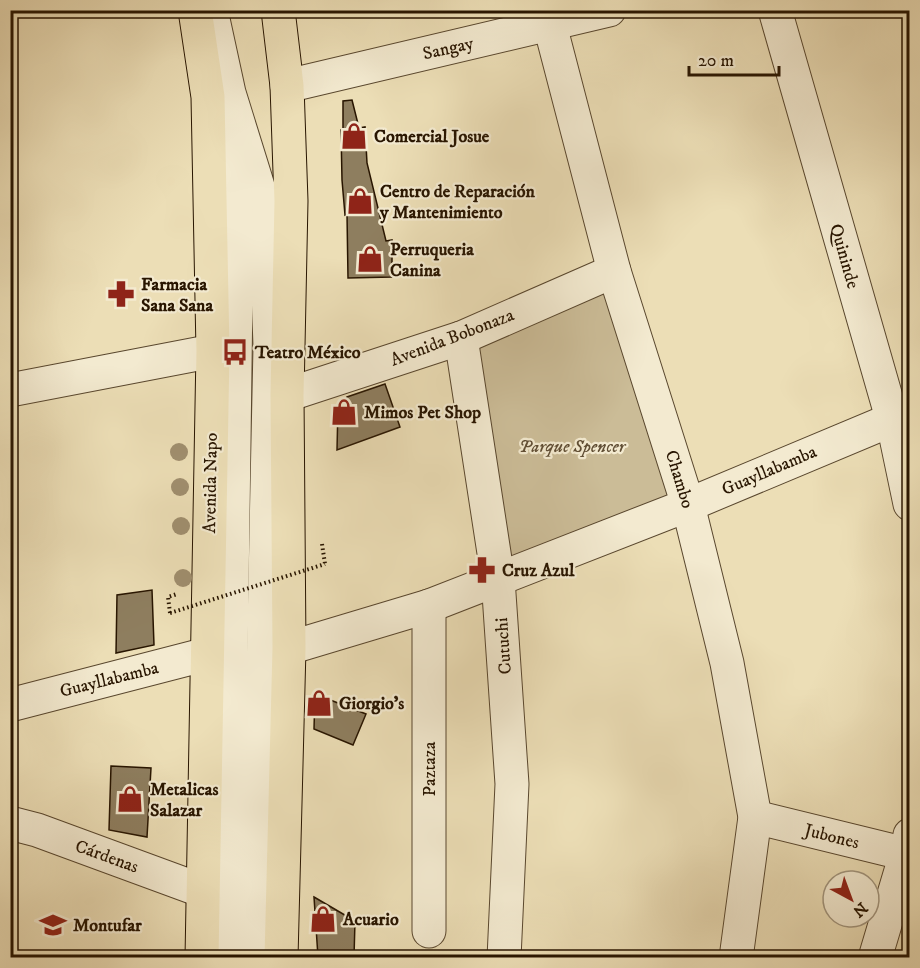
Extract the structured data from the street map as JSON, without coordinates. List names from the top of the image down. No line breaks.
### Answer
{"streets":{"main road":["Avenida Napo"],"street":["Sangay","Quininde","Avenida Bobonaza","Guayllabamba","Chambo","Cutuchi","Paztaza","Jubones","Cárdenas"]},"crossings":[["Sangay","Chambo"],["Quininde","Guayllabamba"],["Avenida Bobonaza","Chambo"],["Avenida Bobonaza","Cutuchi"],["Guayllabamba","Chambo"],["Guayllabamba","Avenida Napo"],["Guayllabamba","Cutuchi"],["Guayllabamba","Paztaza"],["Chambo","Jubones"],["Avenida Napo","Cárdenas"]],"parks":["Parque Spencer"],"places":{"shop":["Comercial Josue","Centro de Reparación y Mantenimiento","Perruqueria Canina","Mimos Pet Shop","Giorgio's","Metalicas Salazar","Acuario"],"pharmacy":["Farmacia Sana Sana","Cruz Azul"],"bus stop":["Teatro México"],"school or university":["Montufar"]},"scale_bar":"20 m","north":"bottom right"}
